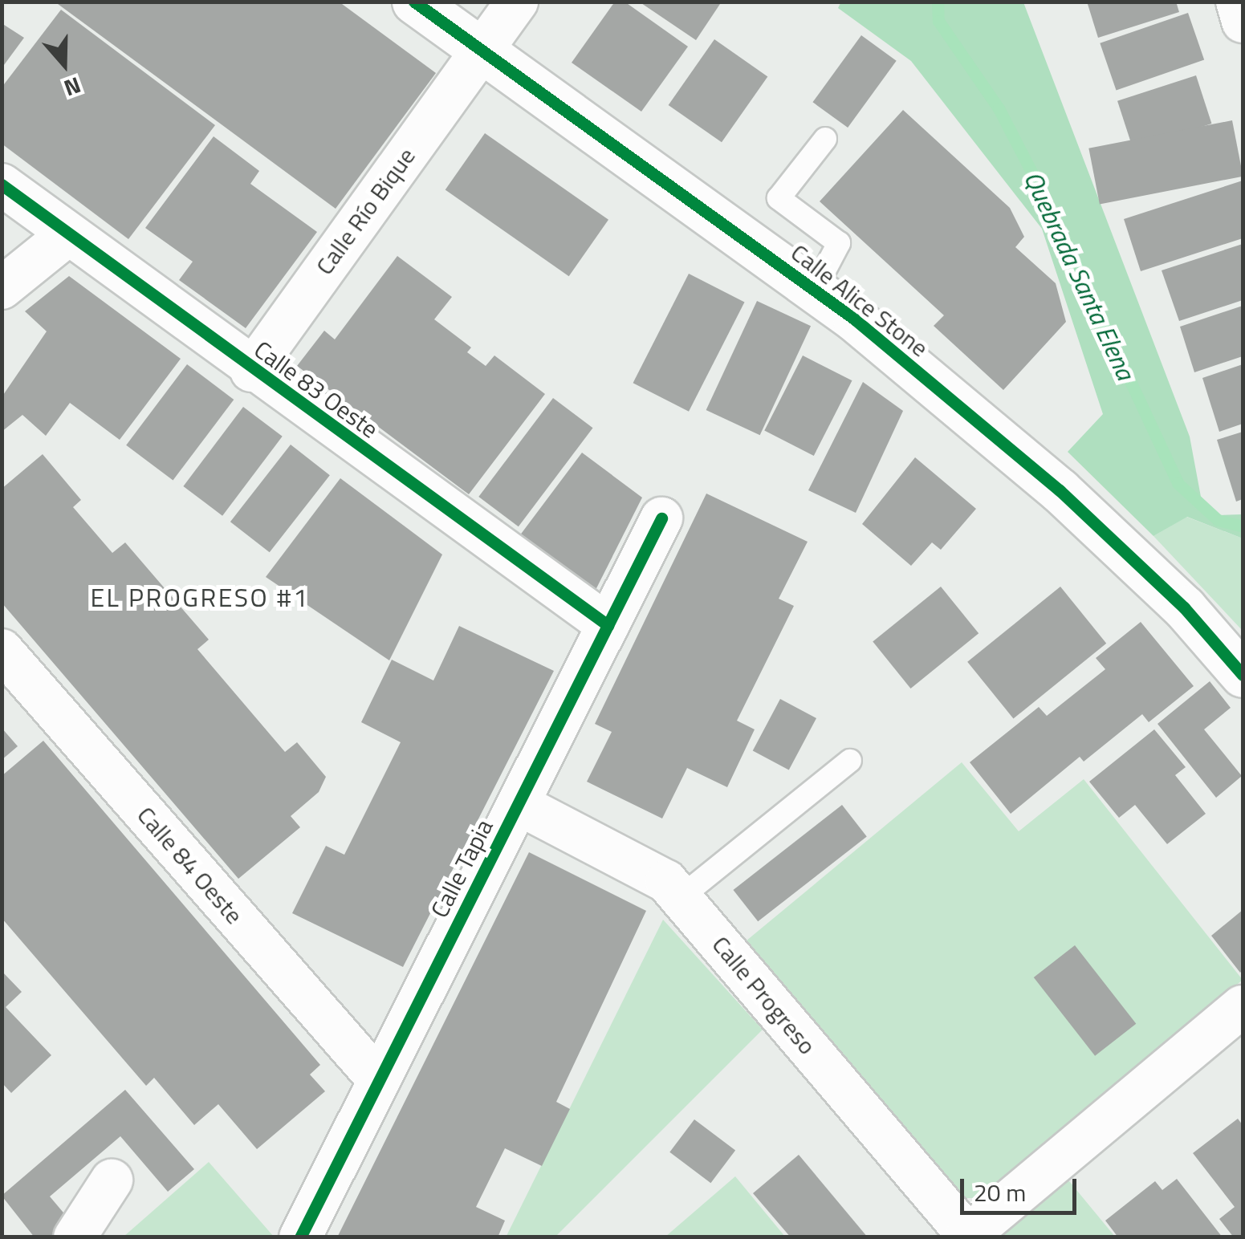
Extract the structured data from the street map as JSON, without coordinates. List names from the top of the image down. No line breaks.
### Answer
{"streets":{"street":["Calle Río Bique","Calle Alice Stone","Calle 83 Oeste","Calle 84 Oeste","Calle Tapia","Calle Progreso"]},"crossings":[["Calle Río Bique","Calle Alice Stone"],["Calle Río Bique","Calle 83 Oeste"],["Calle 83 Oeste","Calle Tapia"],["Calle 84 Oeste","Calle Tapia"],["Calle Tapia","Calle Progreso"]],"districts":["EL PROGRESO #1"],"water":["Quebrada Santa Elena"],"scale_bar":"20 m","north":"bottom"}
